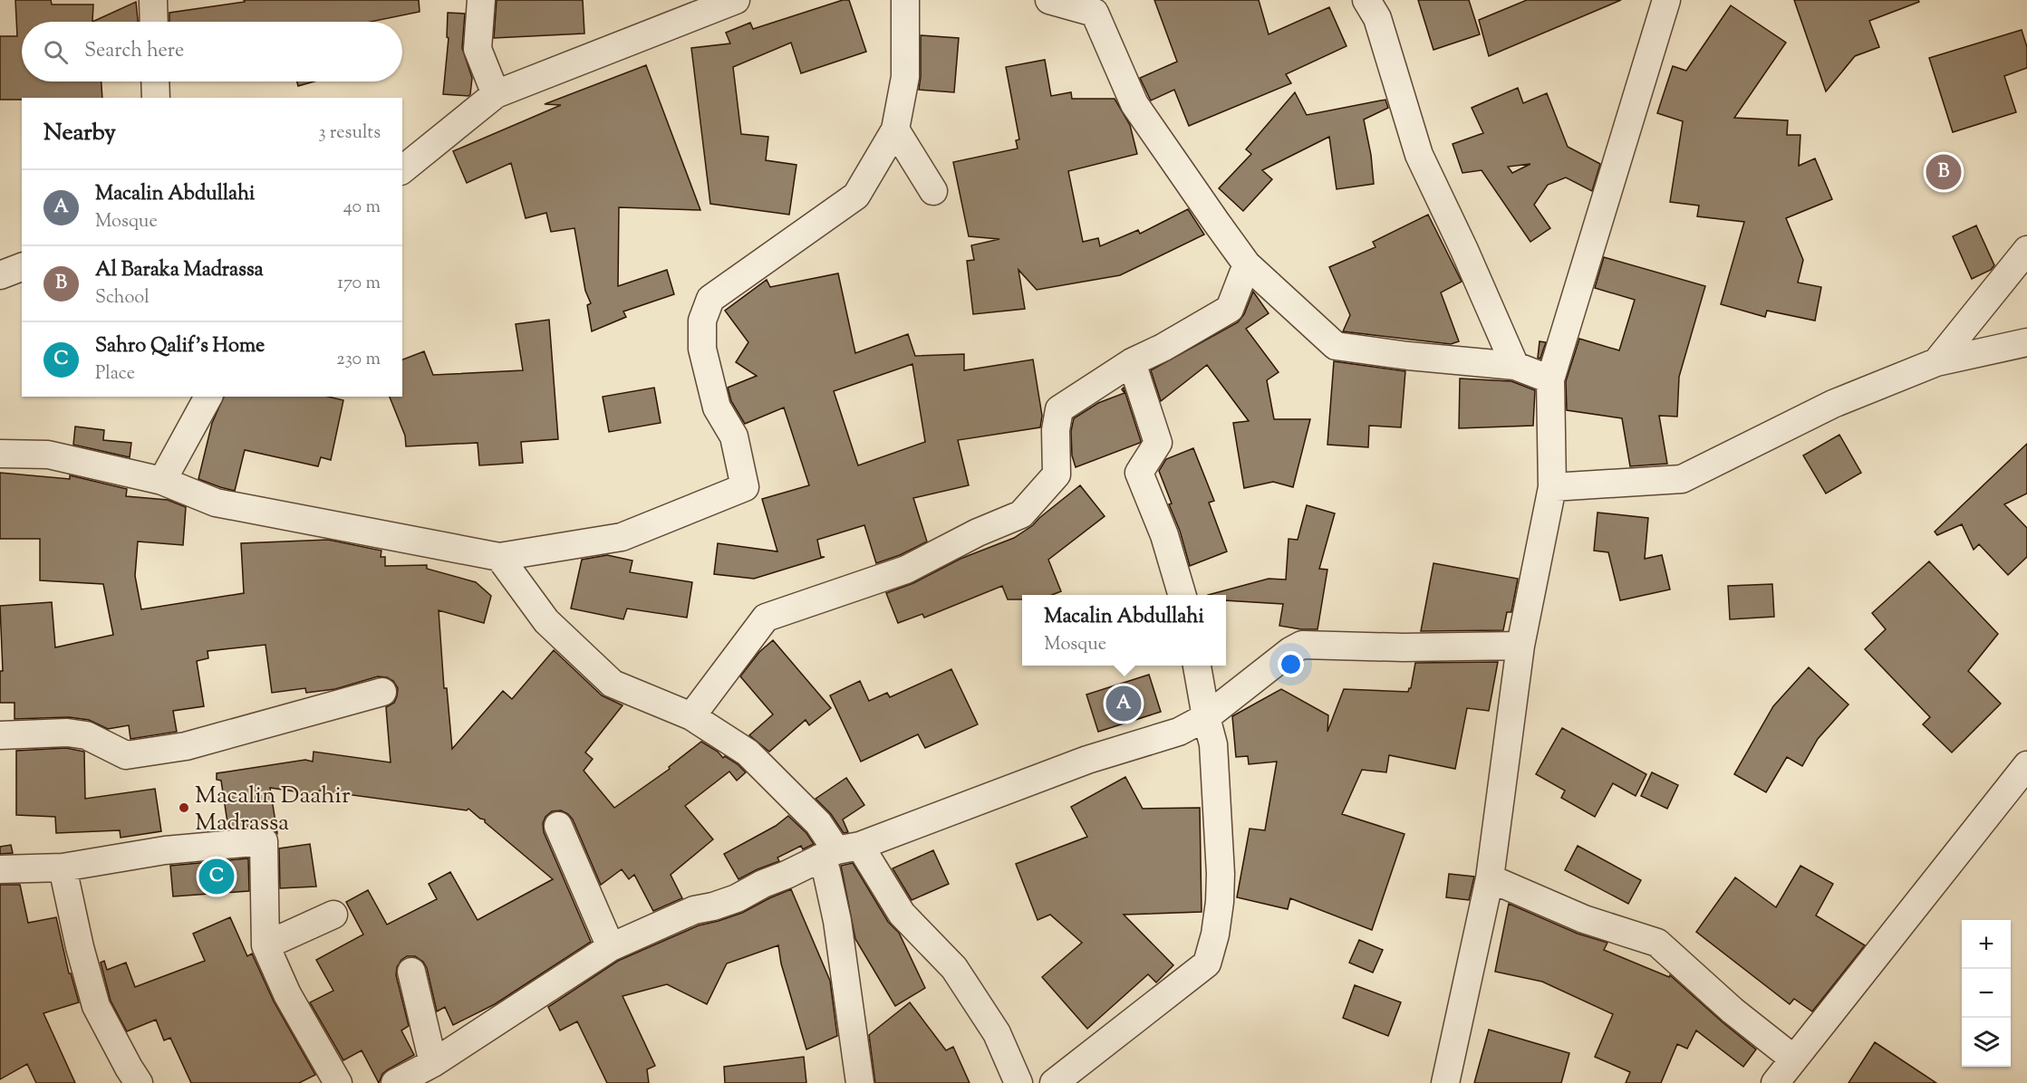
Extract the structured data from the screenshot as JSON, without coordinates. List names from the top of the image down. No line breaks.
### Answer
{"places":["Macalin Daahir Madrassa"],"page":{"search":"Search here","heading":["Nearby","3 results"],"pins":["B","A","C"],"list":[{"mark":"A","name":"Macalin Abdullahi","note":"Mosque","value":"40 m"},{"mark":"B","name":"Al Baraka Madrassa","note":"School","value":"170 m"},{"mark":"C","name":"Sahro Qalif's Home","note":"Place","value":"230 m"}],"popup":["Macalin Abdullahi","Mosque"],"map_buttons":["+","−"]}}
